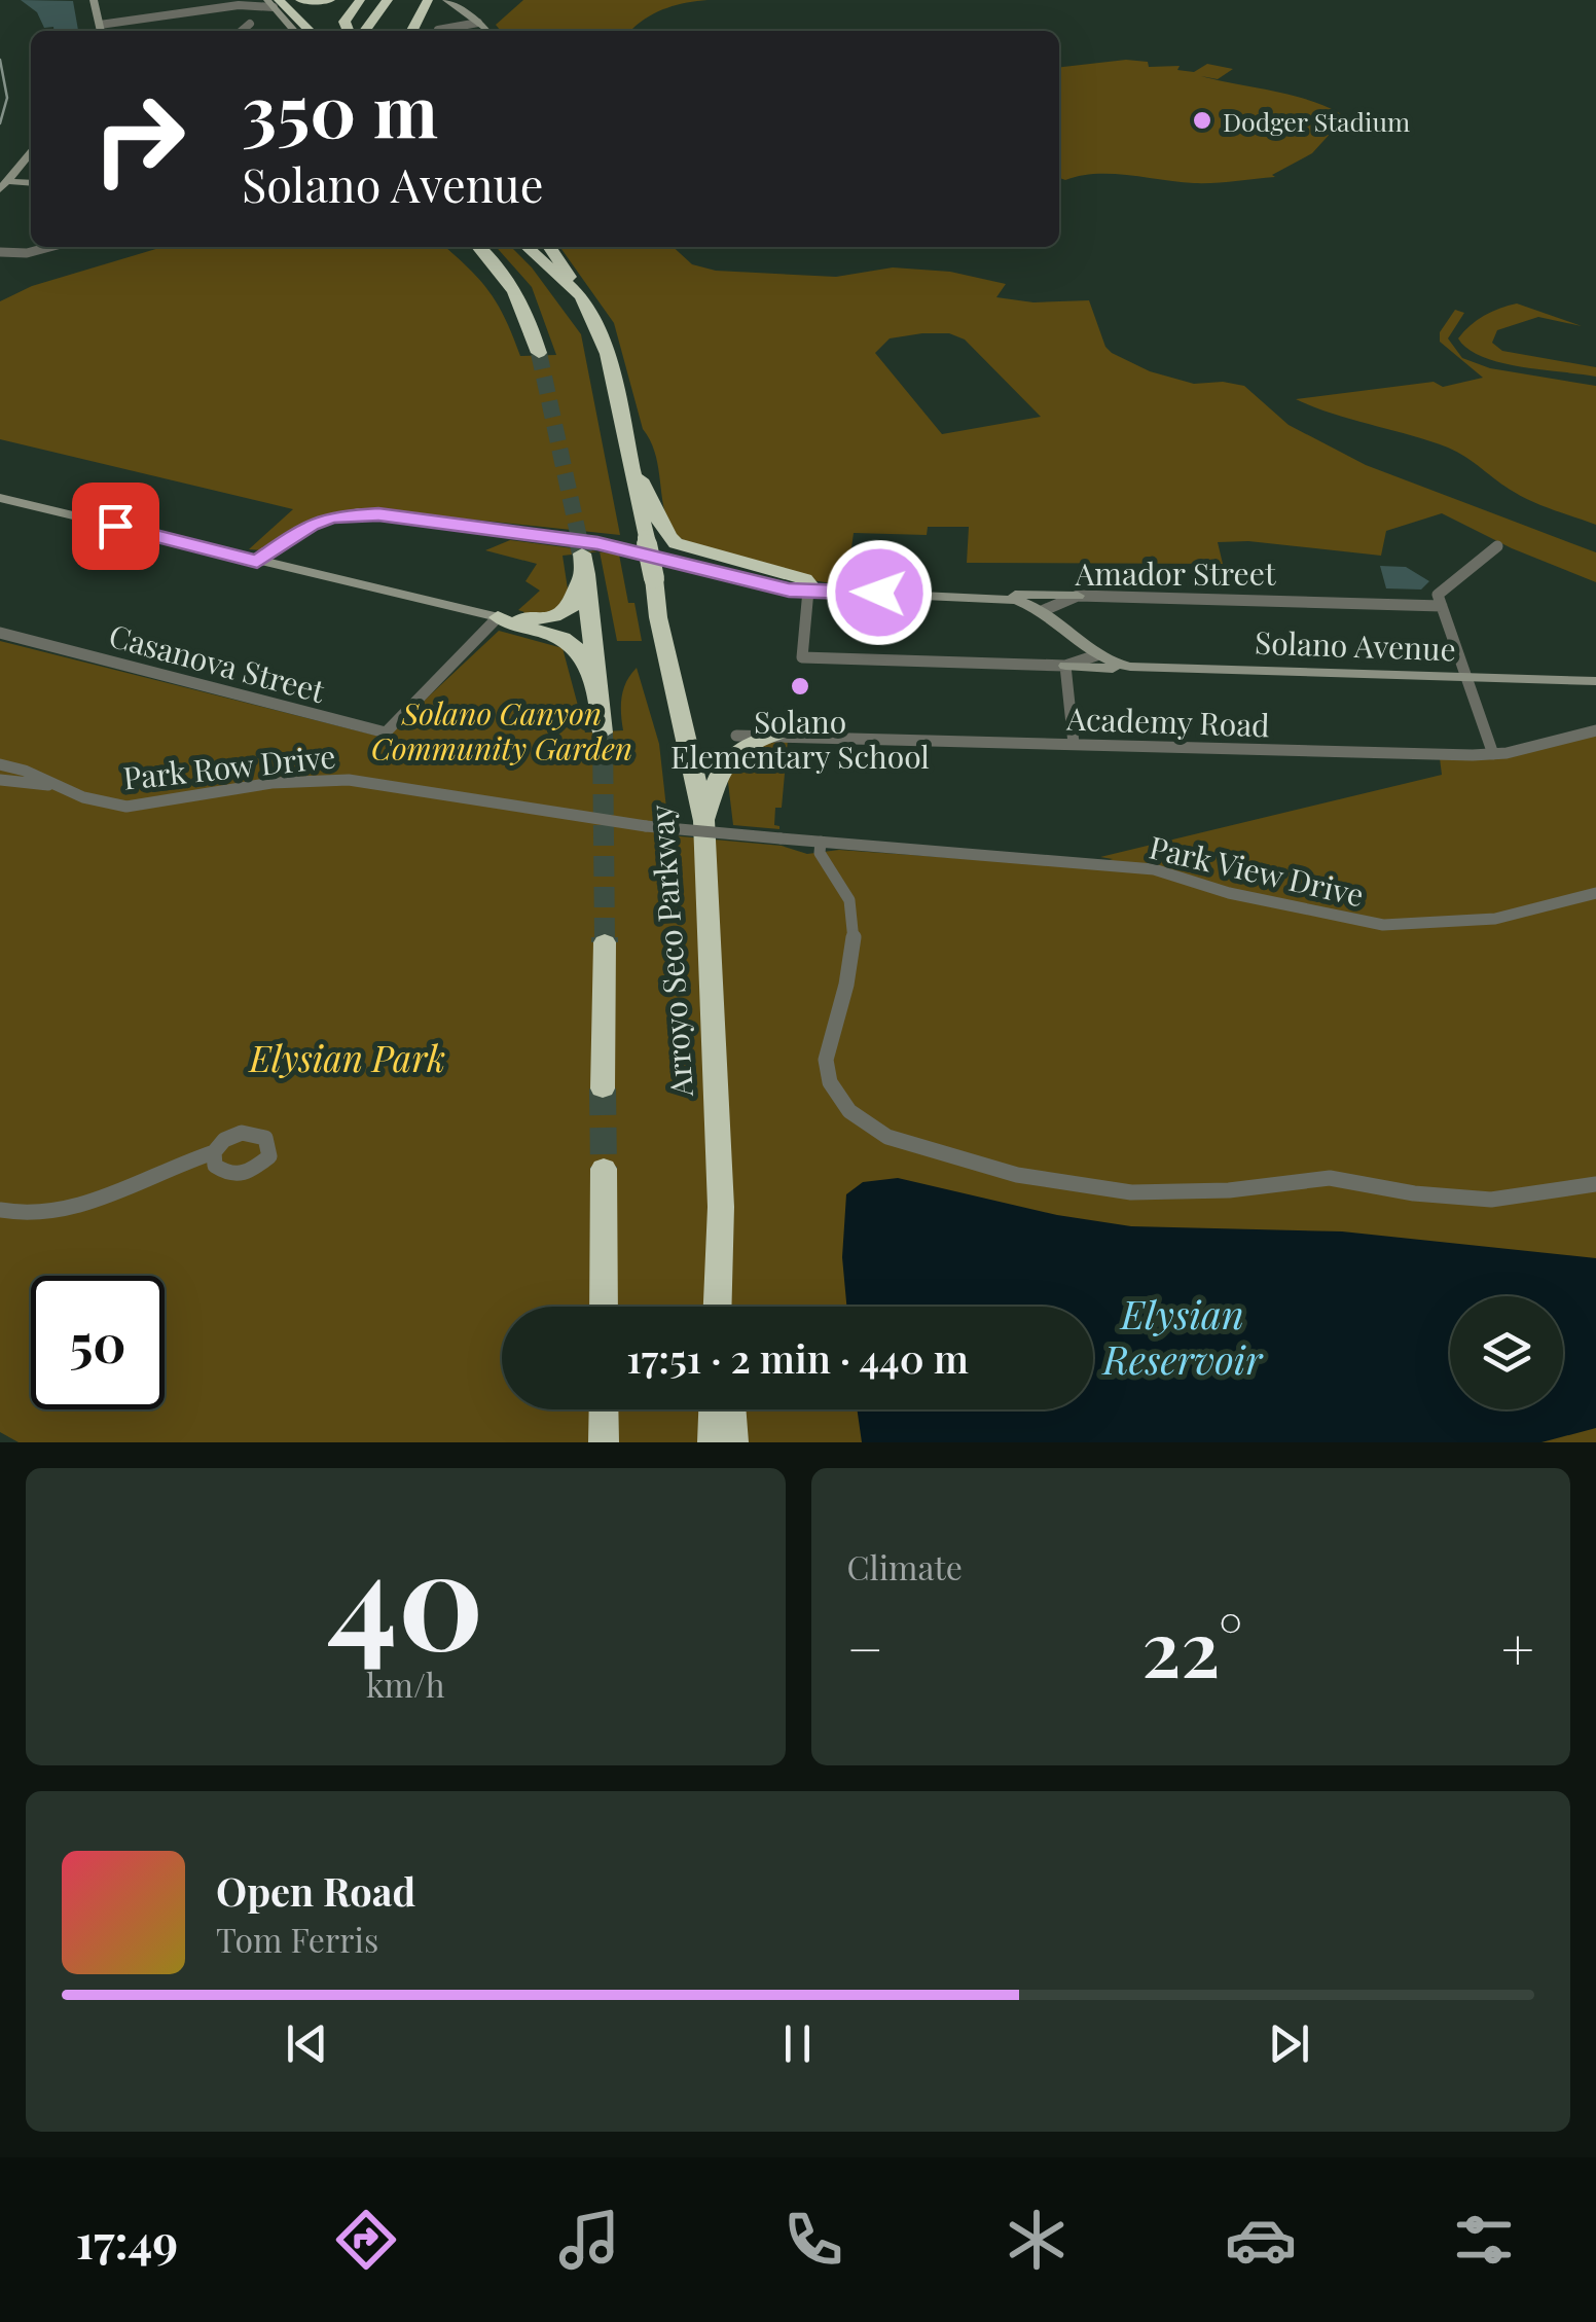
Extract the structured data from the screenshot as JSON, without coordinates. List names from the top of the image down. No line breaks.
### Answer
{"streets":{"highway":["Arroyo Seco Parkway"],"main road":["Amador Street","Solano Avenue"],"street":["Casanova Street","Academy Road","Park Row Drive","Park View Drive"]},"crossings":[["Amador Street","Solano Avenue"],["Park Row Drive","Park View Drive"]],"water":["Elysian Reservoir"],"parks":["Solano Canyon Community Garden","Elysian Park"],"places":["Dodger Stadium","Solano Elementary School"],"page":{"turn":["350 m","Solano Avenue"],"limit":"50","trip":"17:51 · 2 min · 440 m","tile":[["40","km/h"],"Climate"],"heat":["−","22°","+"],"song":["Open Road","Tom Ferris"],"tabs":"17:49"}}
